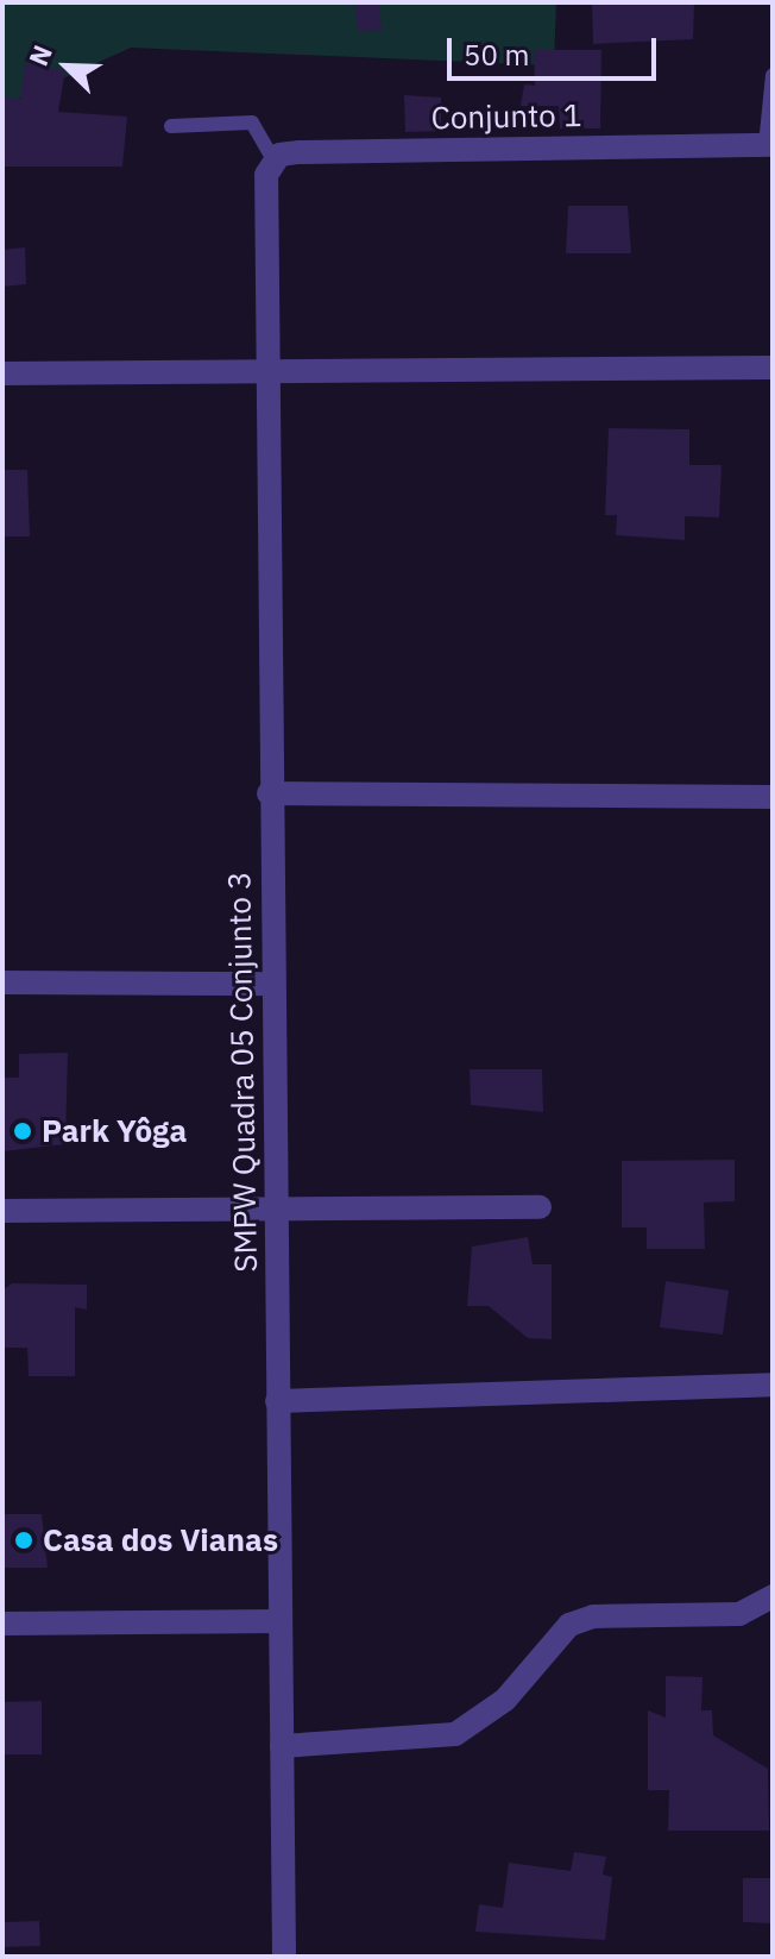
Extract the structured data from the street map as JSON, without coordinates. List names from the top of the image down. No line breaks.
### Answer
{"streets":{"street":["Conjunto 1","SMPW Quadra 05 Conjunto 3"]},"crossings":[["Conjunto 1","SMPW Quadra 05 Conjunto 3"]],"places":["Park Yôga","Casa dos Vianas"],"scale_bar":"50 m","north":"top left"}
